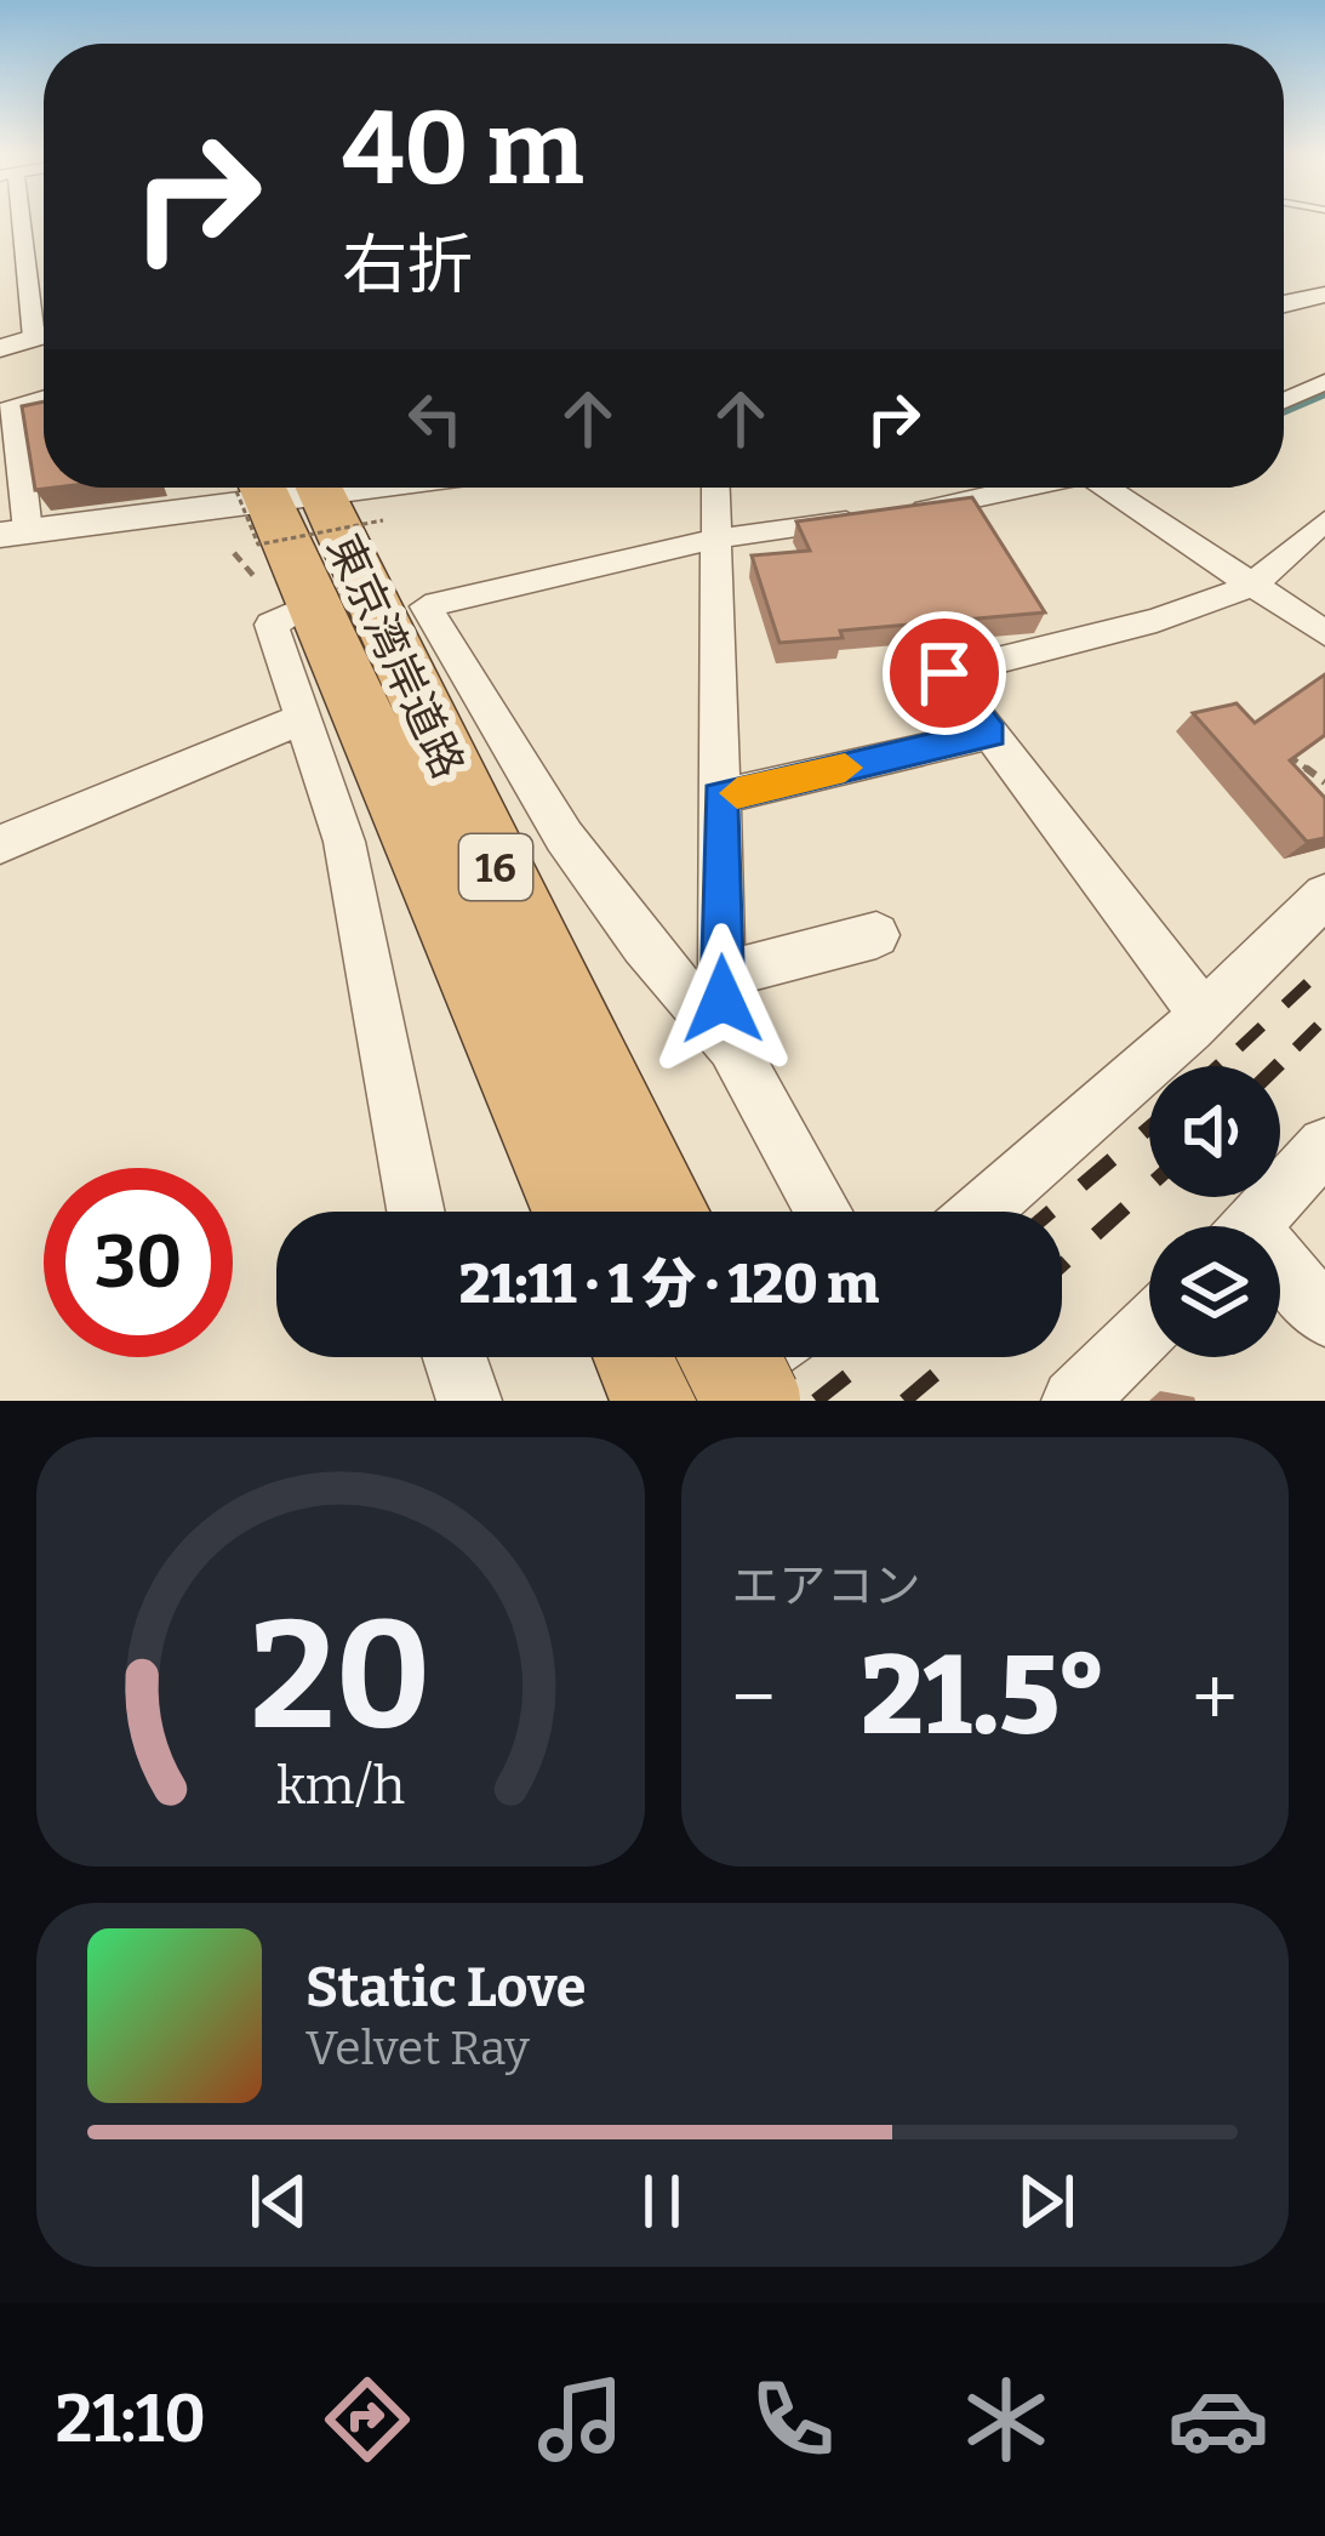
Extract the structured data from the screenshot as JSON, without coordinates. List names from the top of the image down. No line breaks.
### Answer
{"streets":{"highway":["東京湾岸道路","16"]},"page":{"turn":["40 m","右折"],"limit":"30","trip":"21:11 · 1 分 · 120 m","tile":"エアコン","heat":["−","21.5°","+"],"song":["Static Love","Velvet Ray"],"tabs":"21:10","gauge":["20","km/h"]}}
